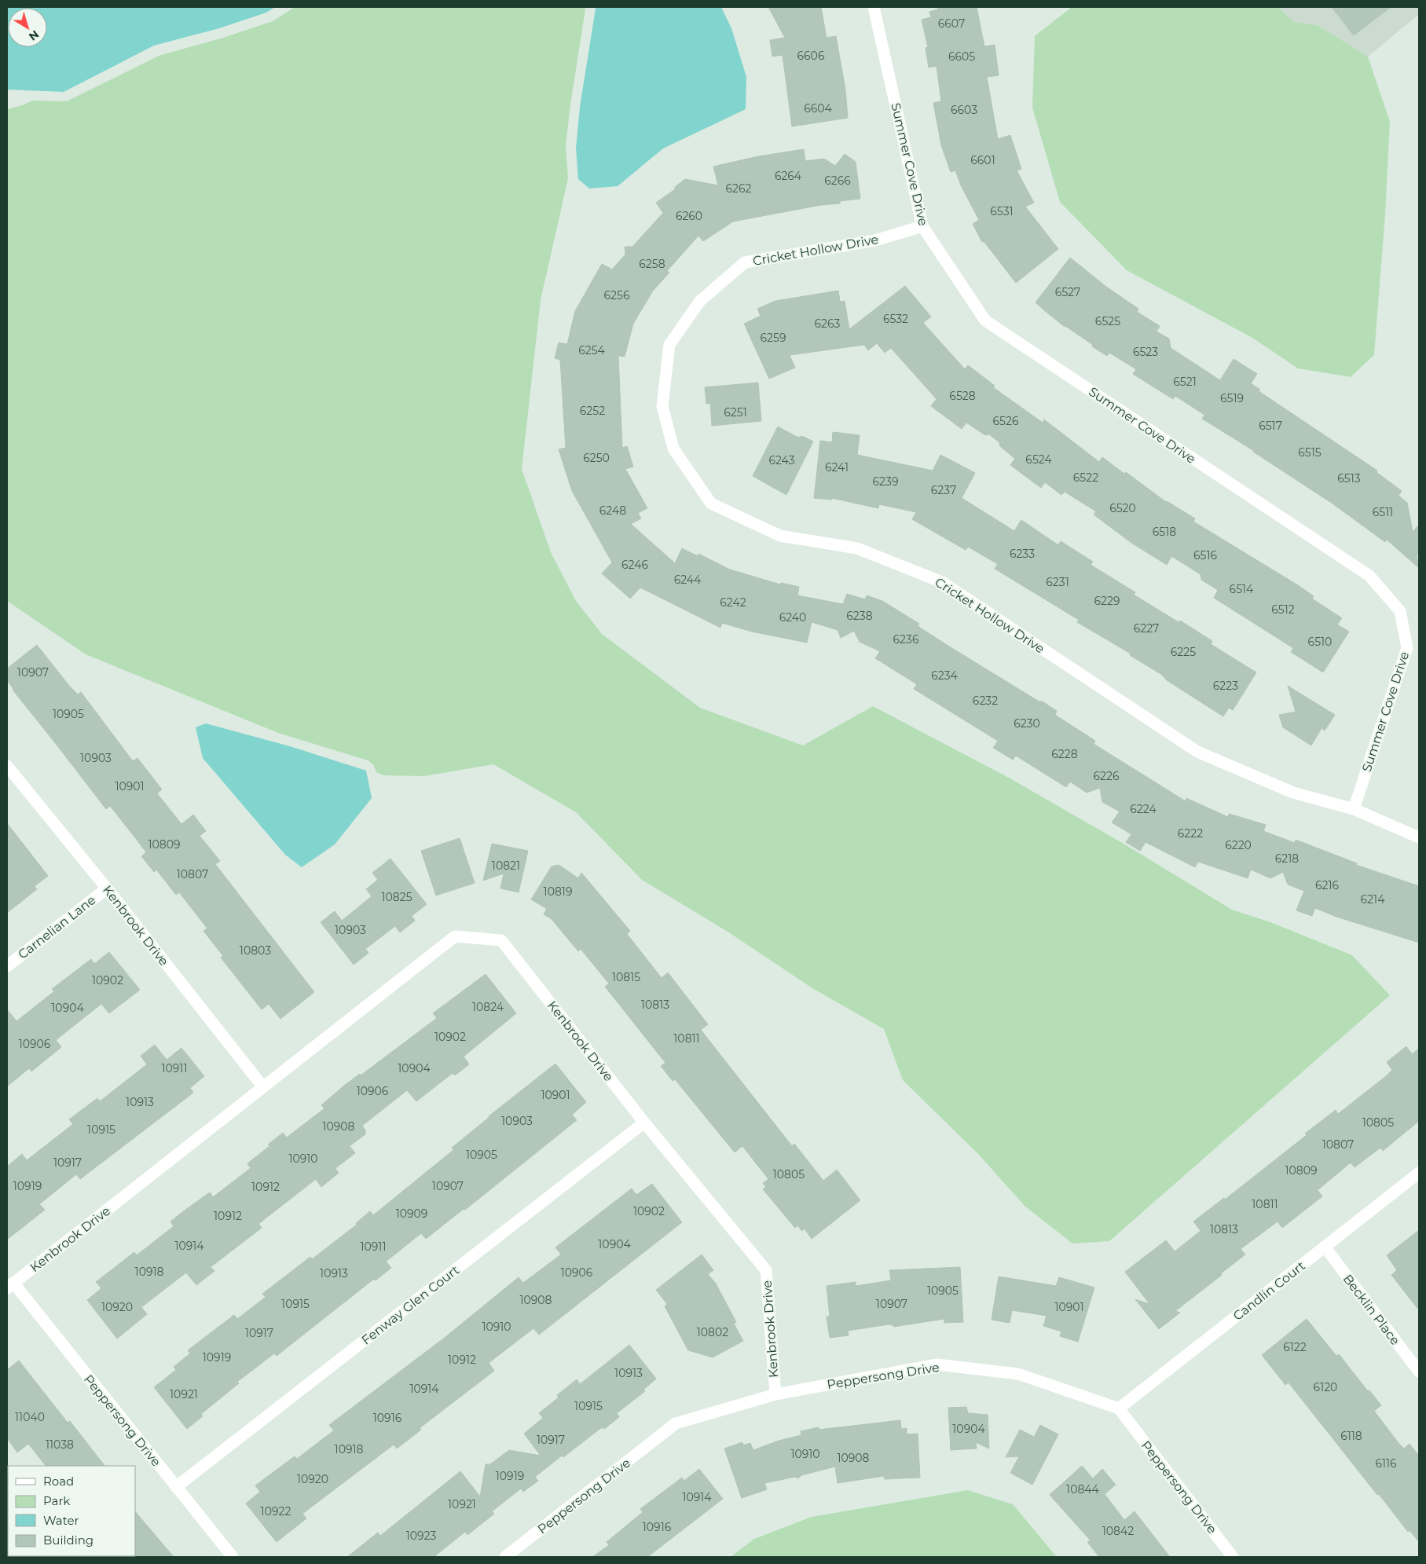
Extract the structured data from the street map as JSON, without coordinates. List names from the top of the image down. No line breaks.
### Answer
{"streets":{"street":["Summer Cove Drive","Cricket Hollow Drive","Kenbrook Drive","Carnelian Lane","Candlin Court","Fenway Glen Court","Becklin Place","Peppersong Drive"]},"crossings":[["Summer Cove Drive","Cricket Hollow Drive"],["Kenbrook Drive","Carnelian Lane"],["Kenbrook Drive","Fenway Glen Court"],["Kenbrook Drive","Peppersong Drive"],["Candlin Court","Becklin Place"],["Candlin Court","Peppersong Drive"],["Fenway Glen Court","Peppersong Drive"]],"house_numbers":["6607","6606","6605","6604","6603","6601","6264","6266","6262","6531","6260","6258","6527","6256","6532","6525","6263","6259","6254","6523","6521","6528","6519","6252","6251","6526","6517","6515","6250","6524","6243","6241","6522","6513","6239","6237","6520","6248","6511","6518","6233","6516","6246","6244","6231","6514","6229","6242","6512","6238","6240","6227","6236","6510","6225","10907","6234","6223","6232","10905","6230","6228","10903","6226","10901","6224","6222","10809","6220","6218","10821","10807","6216","10819","10825","6214","10903","10803","10815","10902","10813","10824","10904","10902","10811","10906","10911","10904","10906","10901","10913","10903","10805","10908","10915","10807","10905","10910","10917","10809","10805","10919","10907","10912","10811","10902","10909","10912","10813","10904","10914","10911","10918","10906","10913","10905","10908","10915","10907","10920","10901","10910","10802","10917","6122","10919","10912","10913","6120","10914","10921","10915","11040","10916","10904","6118","10917","11038","10918","10910","10908","6116","10919","10920","10844","10914","10921","10922","10916","10842","10923"],"legend":["Road","Park","Water","Building"],"north":"bottom right"}
